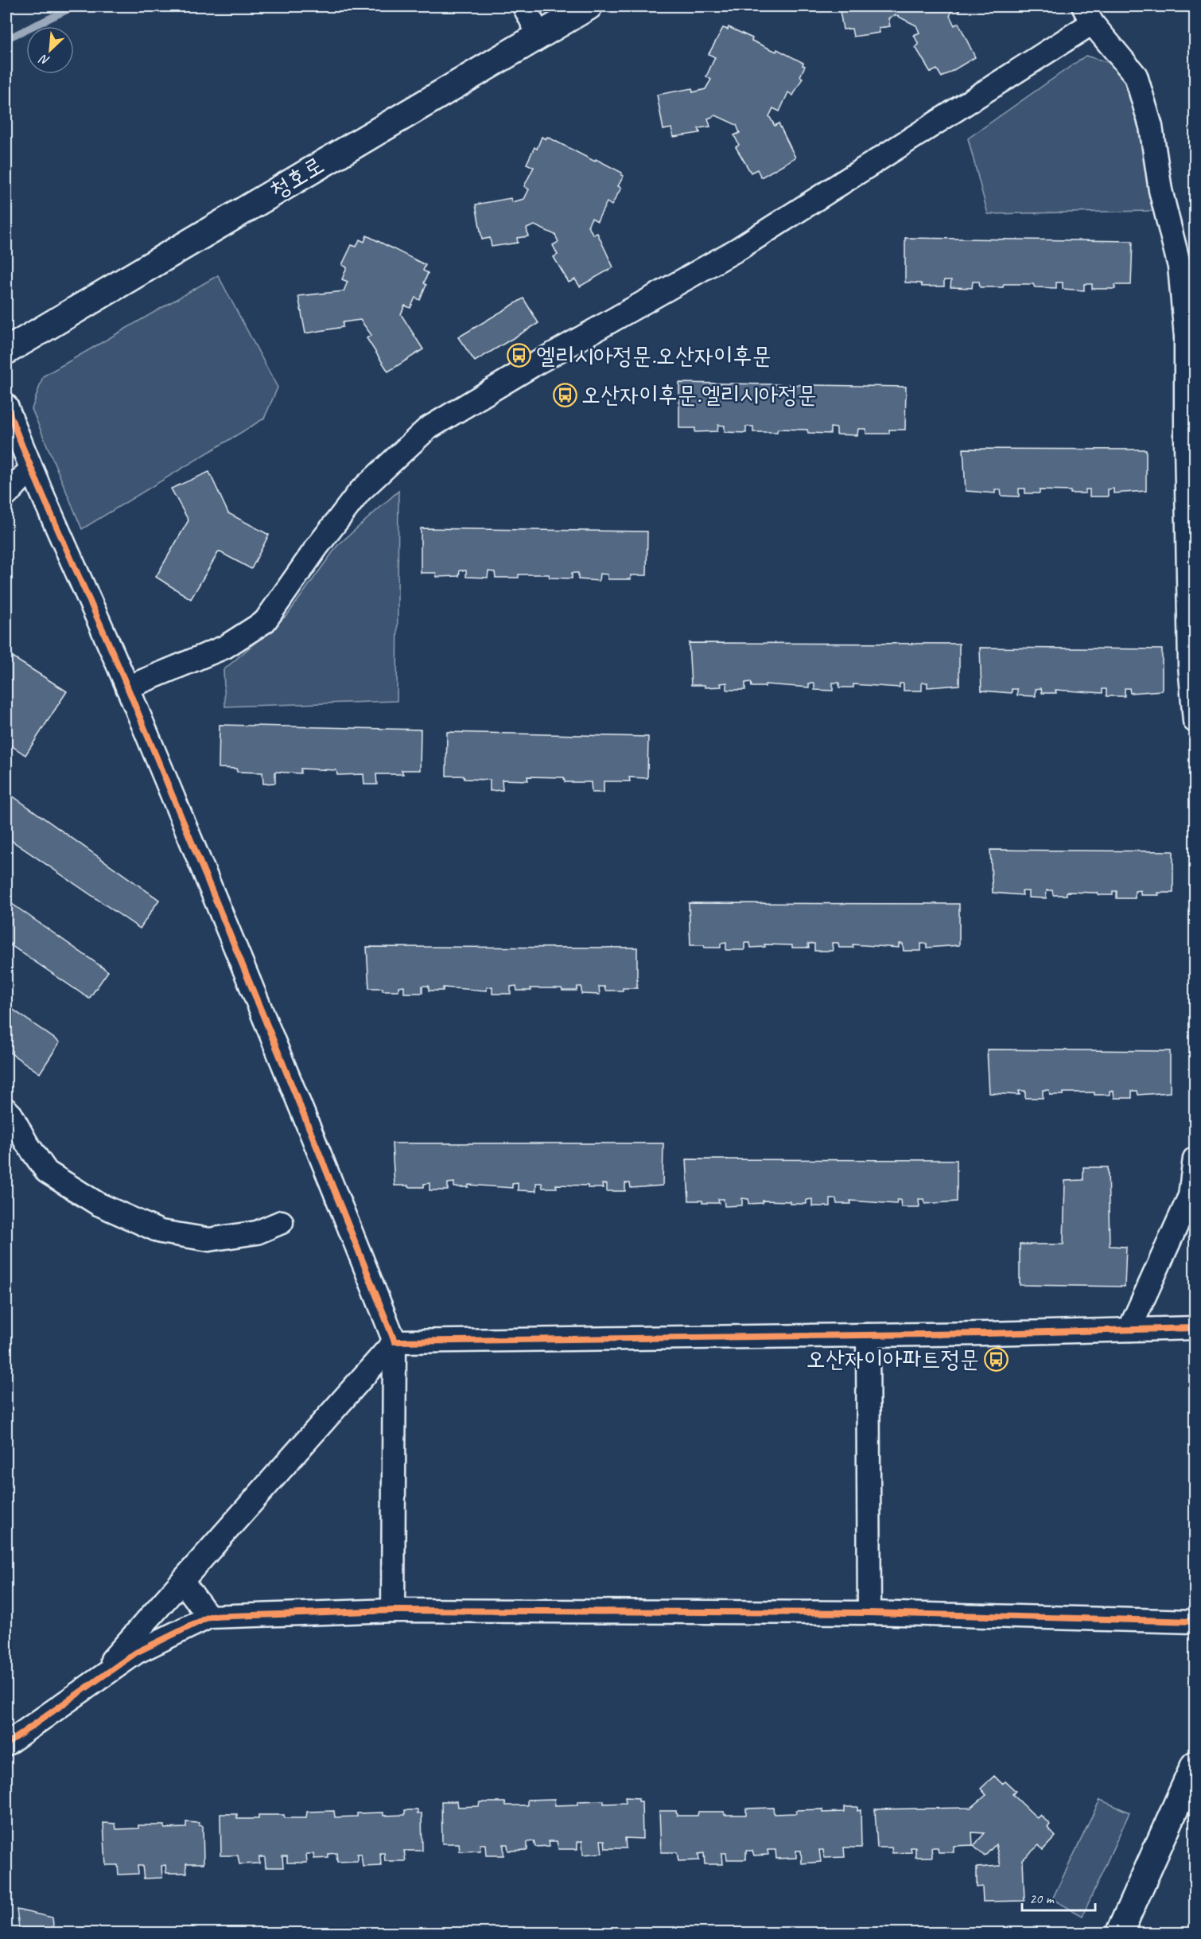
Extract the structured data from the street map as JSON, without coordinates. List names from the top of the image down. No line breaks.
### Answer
{"streets":{"street":["청호로"]},"places":{"bus stop":["엘리시아정문.오산자이후문","오산자이후문.엘리시아정문","오산자이아파트정문"]},"scale_bar":"20 m","north":"bottom left"}
